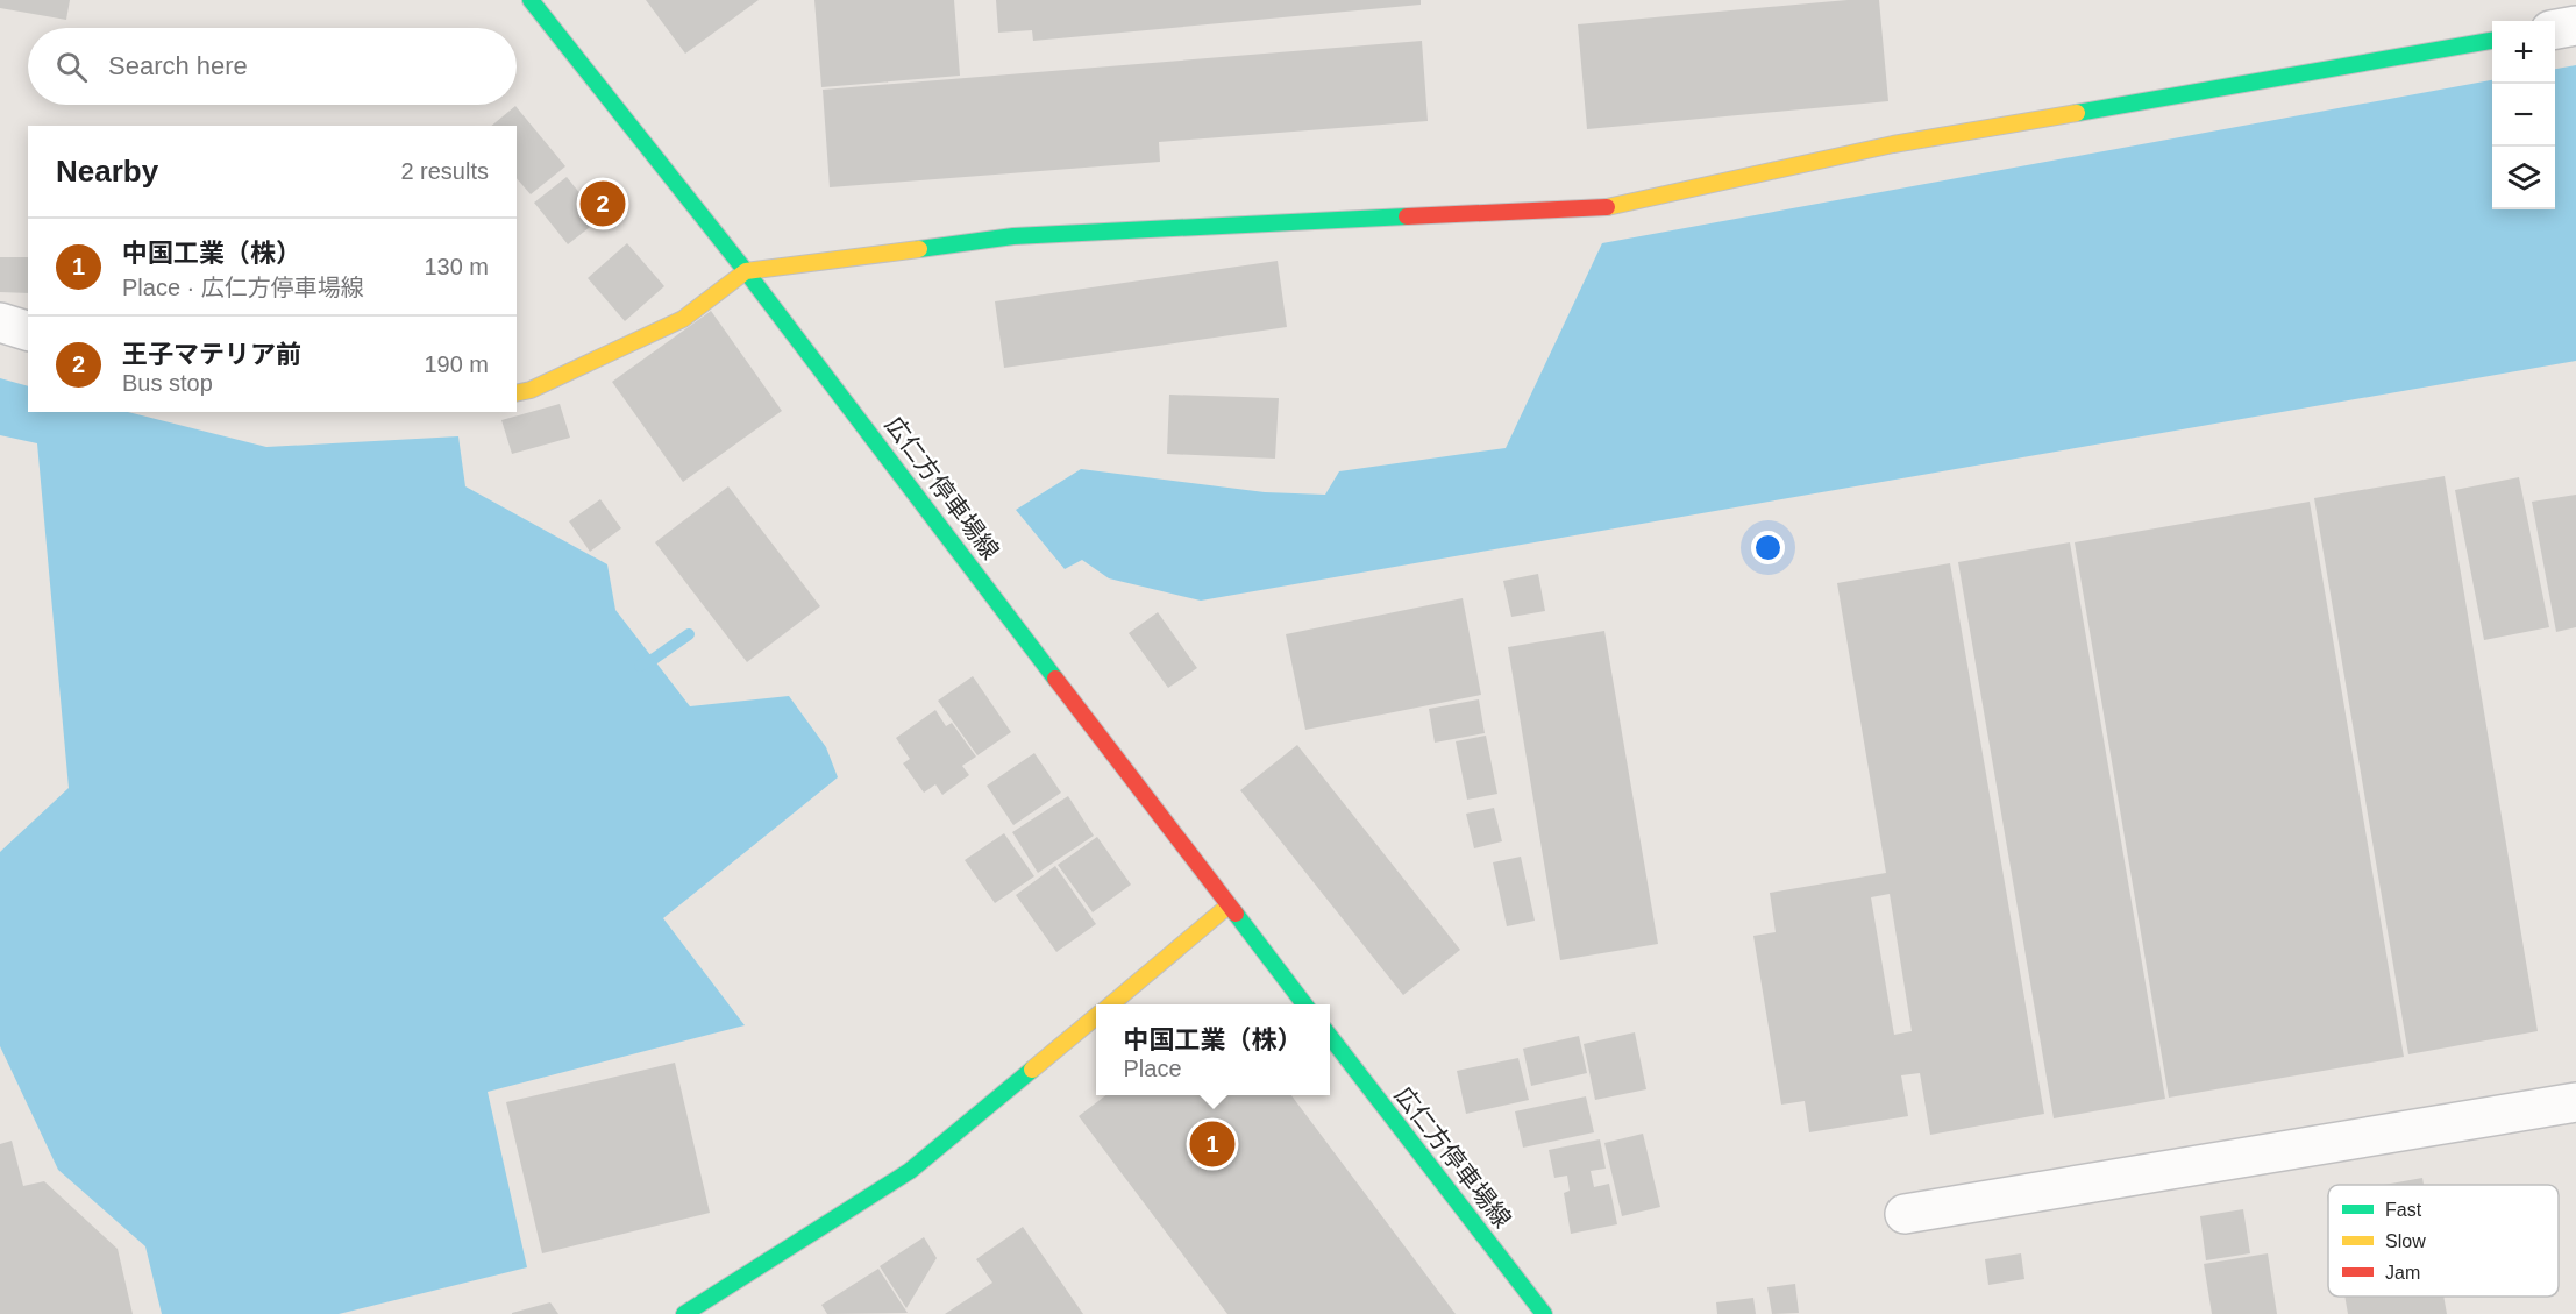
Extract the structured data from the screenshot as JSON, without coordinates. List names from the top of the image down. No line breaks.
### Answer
{"streets":{"street":["広仁方停車場線"]},"legend":["Fast","Slow","Jam"],"page":{"map_buttons":["+","−"],"search":"Search here","heading":["Nearby","2 results"],"pins":["2","1"],"list":[{"mark":"1","name":"中国工業（株）","note":"Place · 広仁方停車場線","value":"130 m"},{"mark":"2","name":"王子マテリア前","note":"Bus stop","value":"190 m"}],"popup":["中国工業（株）","Place"]}}
